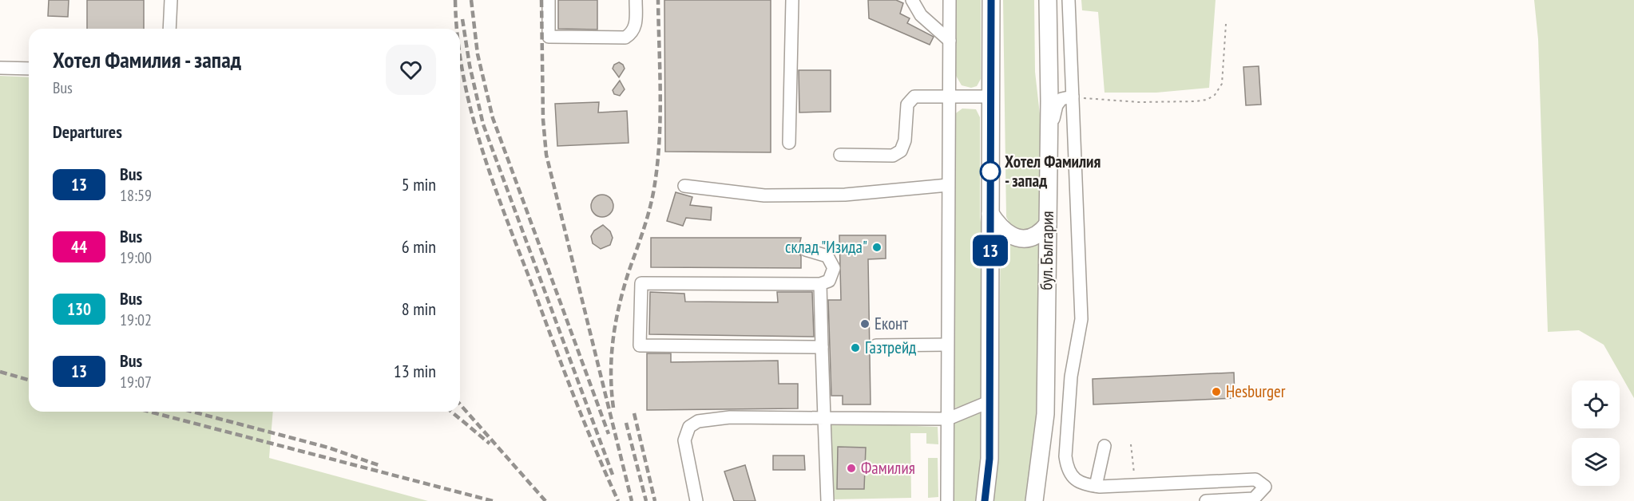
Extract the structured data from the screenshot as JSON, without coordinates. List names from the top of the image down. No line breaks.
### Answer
{"streets":{"highway":["бул. България"]},"places":["Хотел Фамилия - запад","склад \"Изида\"","Еконт","Газтрейд","Hesburger","Фамилия"],"lines":["bus line 13"],"page":{"on_map":"13","heading":[["Хотел Фамилия - запад","Bus"],"Departures"],"list":[{"mark":"13","name":"Bus","note":"18:59","value":"5 min"},{"mark":"44","name":"Bus","note":"19:00","value":"6 min"},{"mark":"130","name":"Bus","note":"19:02","value":"8 min"},{"mark":"13","name":"Bus","note":"19:07","value":"13 min"}]}}
